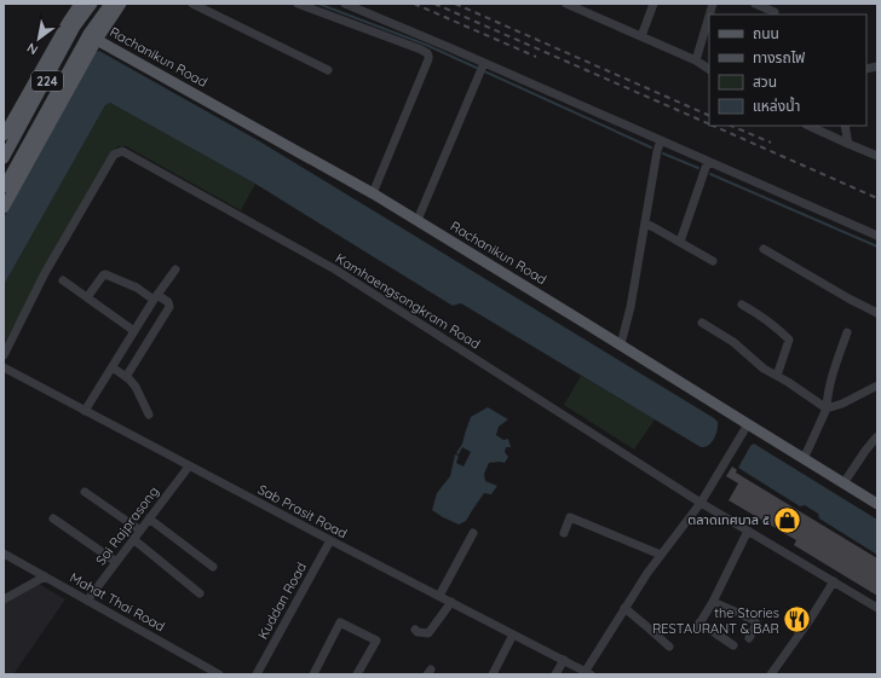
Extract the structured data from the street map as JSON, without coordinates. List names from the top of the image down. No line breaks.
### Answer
{"streets":{"main road":["Rachanikun Road","224"],"street":["Kamhaengsongkram Road","Sab Prasit Road","Soi Rajprasong","Kuddan Road","Mahat Thai Road"]},"crossings":[["Sab Prasit Road","Soi Rajprasong"],["Sab Prasit Road","Kuddan Road"],["Soi Rajprasong","Mahat Thai Road"]],"places":{"shop":["ตลาดเทศบาล ๕"],"restaurant":["the Stories RESTAURANT & BAR"]},"legend":["ถนน","ทางรถไฟ","สวน","แหล่งน้ำ"],"north":"bottom left"}
